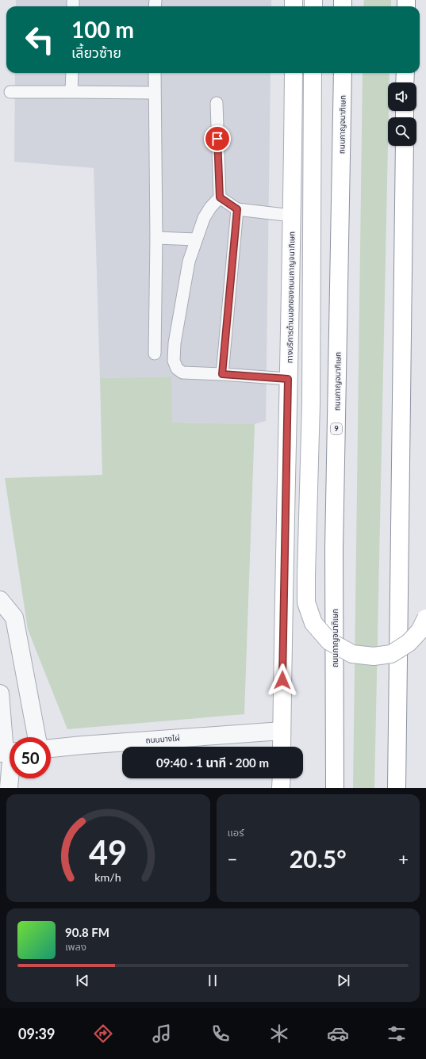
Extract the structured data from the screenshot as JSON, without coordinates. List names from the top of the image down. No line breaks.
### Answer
{"streets":{"main road":["ถนนกาญจนาภิเษก","ทางบริการด้านนอกของถนนกาญจนาภิเษก","9"],"street":["ถนนบางไผ่"]},"crossings":[["ทางบริการด้านนอกของถนนกาญจนาภิเษก","ถนนบางไผ่"]],"page":{"turn":["100 m","เลี้ยวซ้าย"],"limit":"50","trip":"09:40 · 1 นาที · 200 m","tile":"แอร์","heat":["−","20.5°","+"],"song":["90.8 FM","เพลง"],"tabs":"09:39","gauge":["49","km/h"]}}
